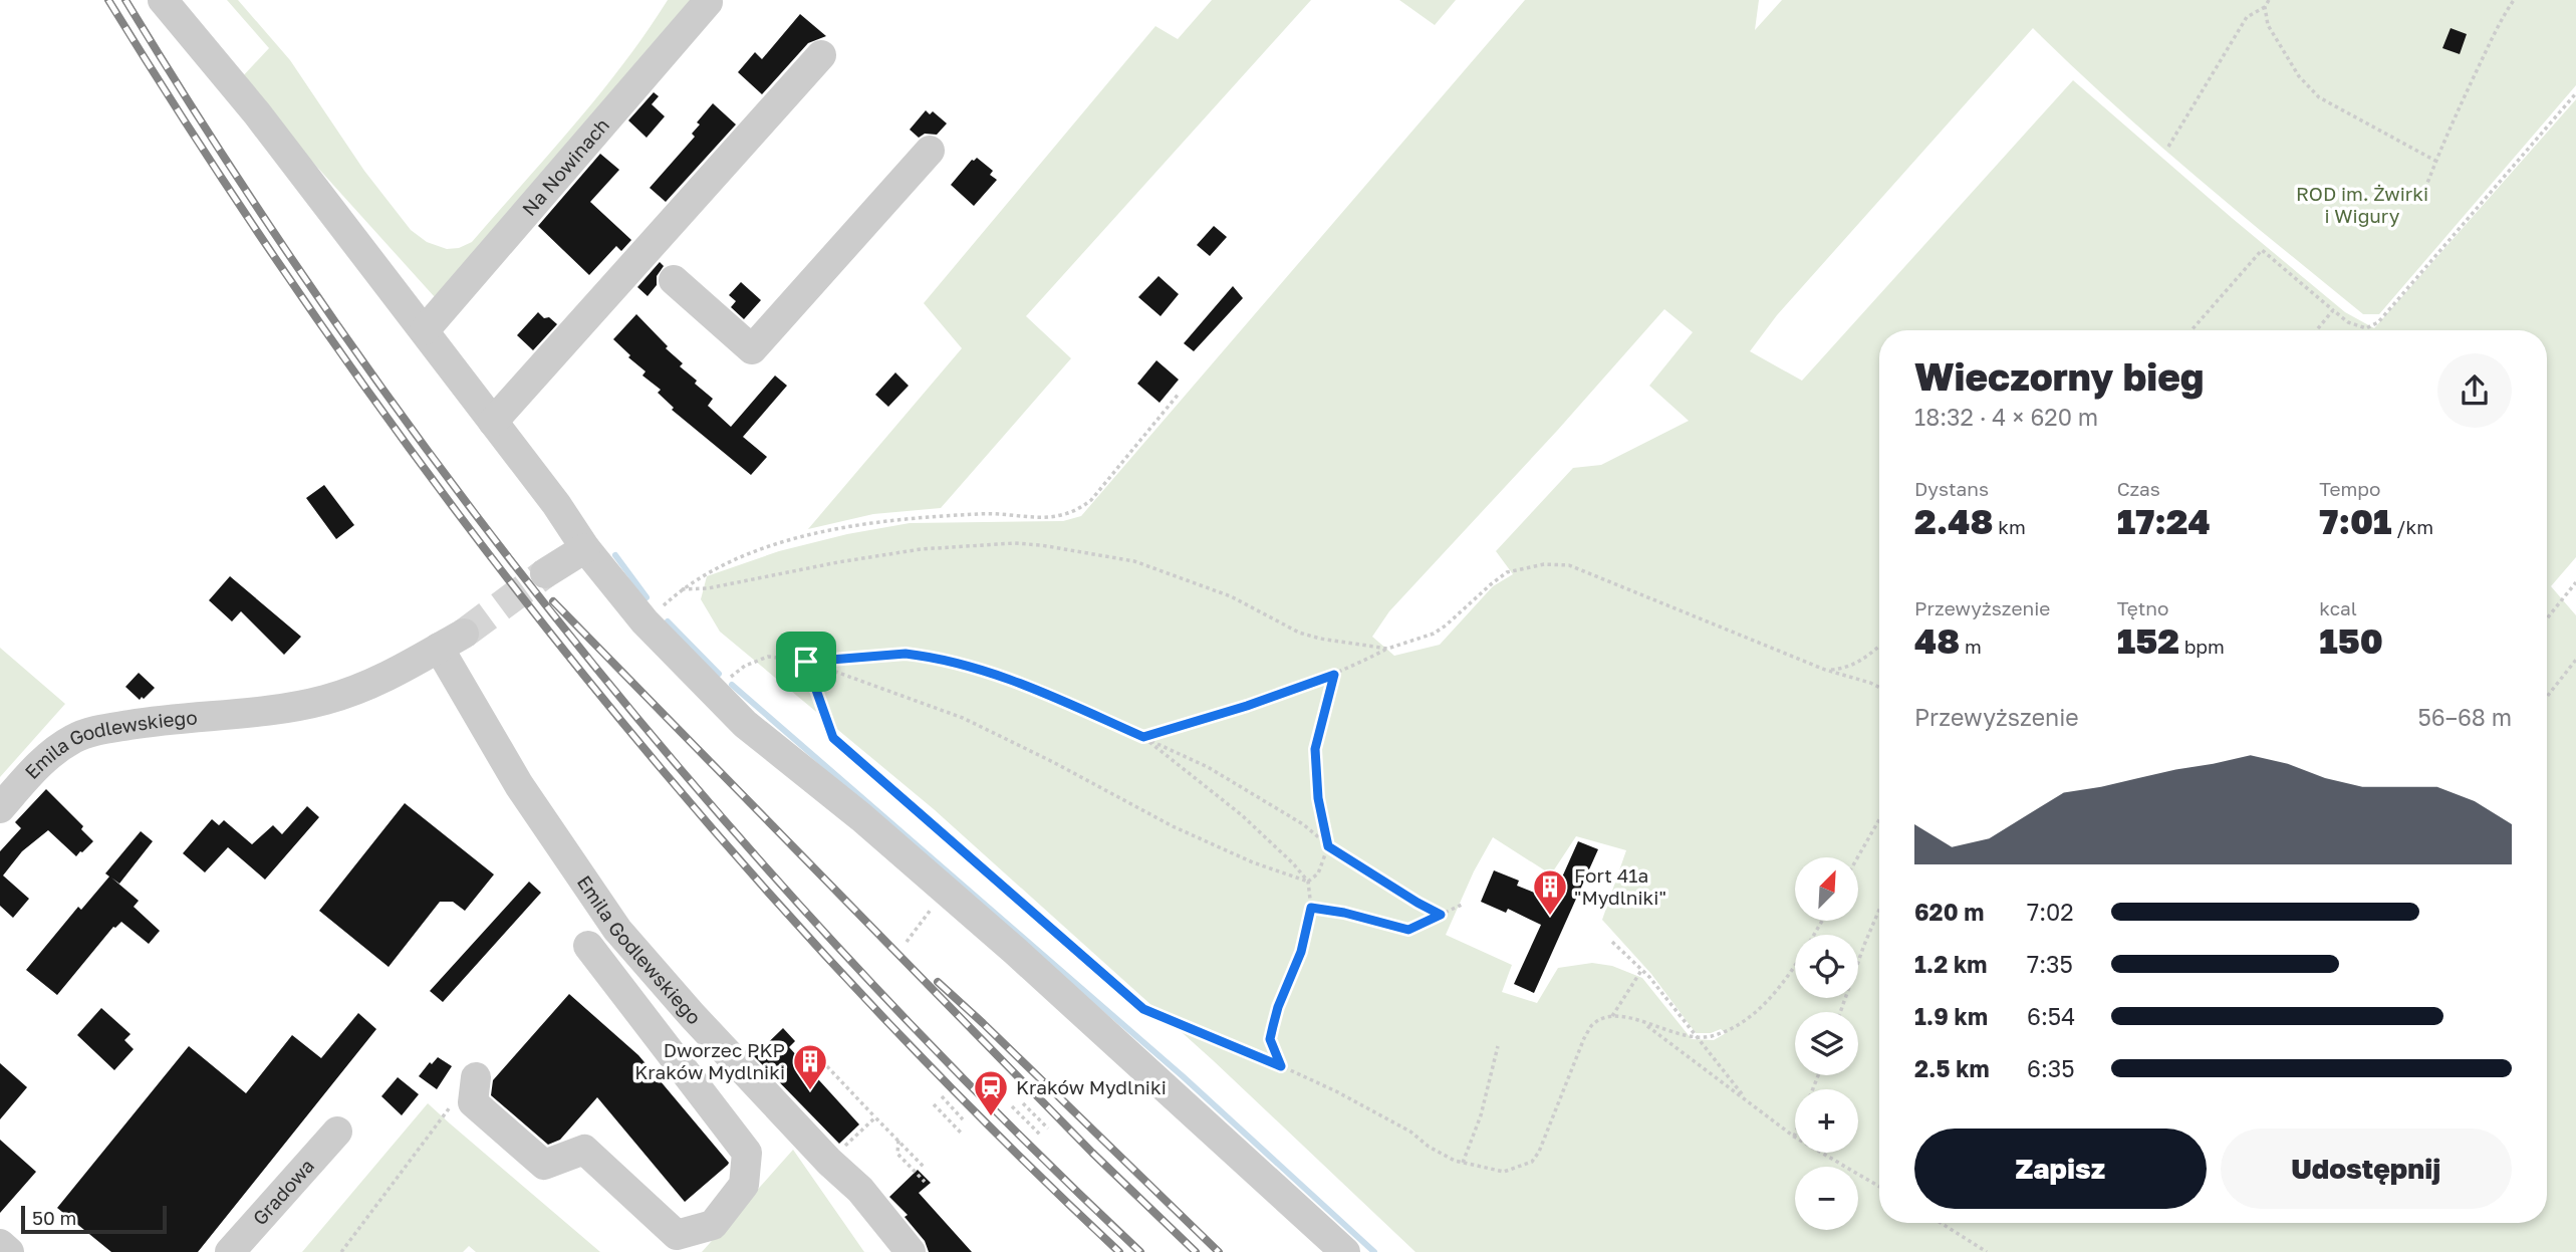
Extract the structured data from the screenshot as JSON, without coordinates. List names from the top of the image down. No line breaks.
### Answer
{"streets":{"street":["Na Nowinach","Emila Godlewskiego","Gradowa"]},"parks":["ROD im. Żwirki i Wigury"],"places":{"building":["Fort 41a \"Mydlniki\"","Dworzec PKP Kraków Mydlniki"],"station":["Kraków Mydlniki"]},"scale_bar":"50 m","north":"top right","page":{"heading":["Wieczorny bieg","18:32 · 4 × 620 m"],"stats":[["Dystans","2.48 km"],["Czas","17:24"],["Tempo","7:01 /km"],["Przewyższenie","48 m"],["Tętno","152 bpm"],["kcal","150"]],"chart":["Przewyższenie","56–68 m"],"map_buttons":["+","−"],"list":[{"name":"620 m","note":"7:02"},{"name":"1.2 km","note":"7:35"},{"name":"1.9 km","note":"6:54"},{"name":"2.5 km","note":"6:35"}],"buttons":["Zapisz","Udostępnij"],"scale":"50 m"}}
